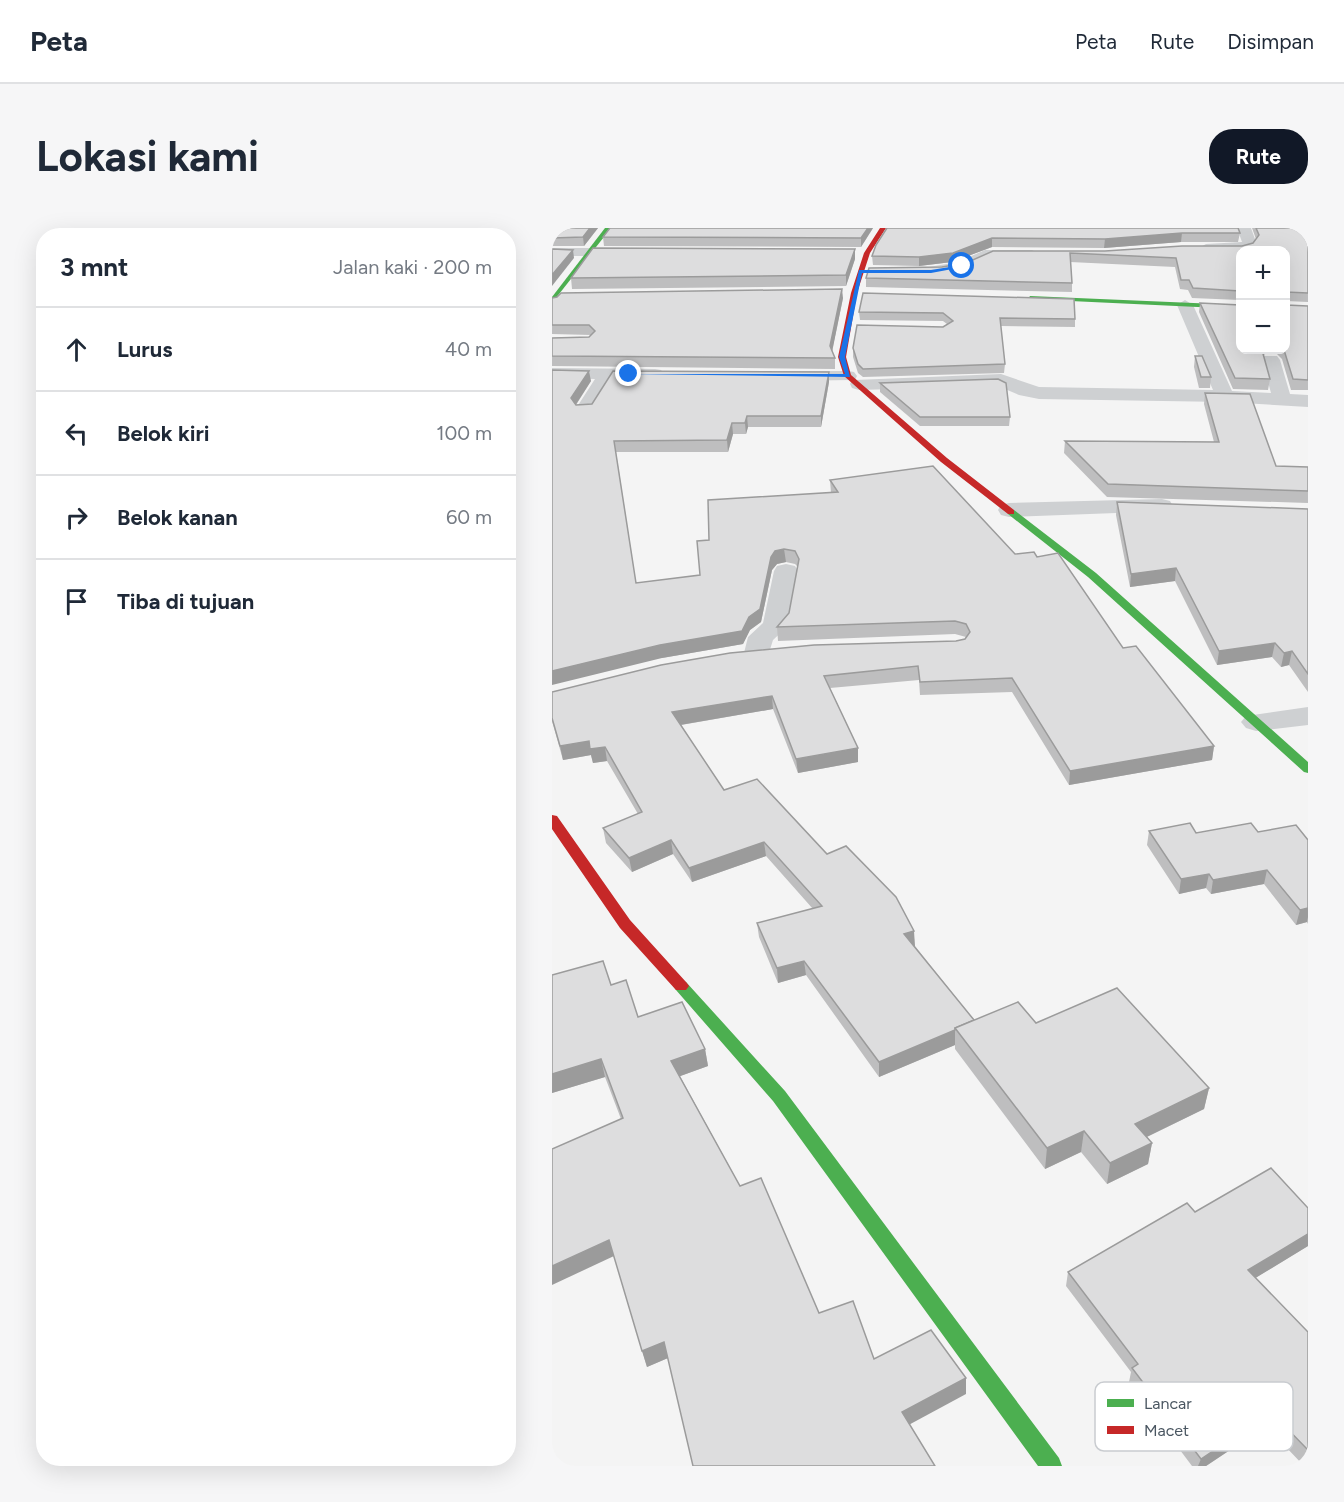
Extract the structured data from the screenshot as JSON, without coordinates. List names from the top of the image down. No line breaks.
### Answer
{"legend":["Lancar","Macet"],"page":{"header":"Peta","nav":["Peta","Rute","Disimpan"],"buttons":"Rute","title":"Lokasi kami","heading":["3 mnt","Jalan kaki · 200 m"],"map_buttons":["+","−"],"list":[["Lurus","40 m"],["Belok kiri","100 m"],["Belok kanan","60 m"],"Tiba di tujuan"]}}
